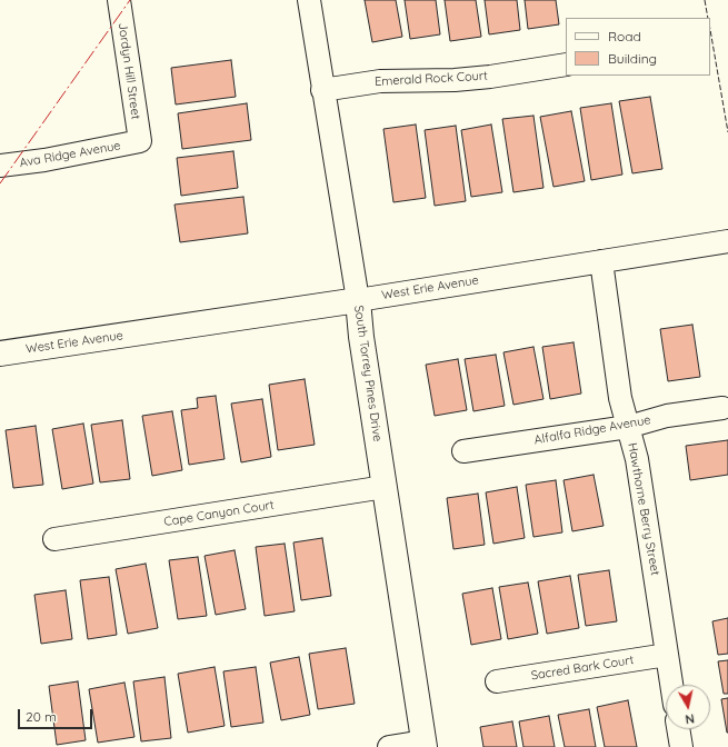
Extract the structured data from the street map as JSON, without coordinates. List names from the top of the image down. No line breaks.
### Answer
{"streets":{"street":["Jordyn Hill Street","Emerald Rock Court","Ava Ridge Avenue","West Erie Avenue","South Torrey Pines Drive","Alfalfa Ridge Avenue","Hawthorne Berry Street","Cape Canyon Court","Sacred Bark Court"]},"crossings":[["Jordyn Hill Street","Ava Ridge Avenue"],["Emerald Rock Court","South Torrey Pines Drive"],["West Erie Avenue","South Torrey Pines Drive"],["West Erie Avenue","Hawthorne Berry Street"],["South Torrey Pines Drive","Cape Canyon Court"],["Alfalfa Ridge Avenue","Hawthorne Berry Street"],["Hawthorne Berry Street","Sacred Bark Court"]],"legend":["Road","Building"],"scale_bar":"20 m","north":"bottom"}
